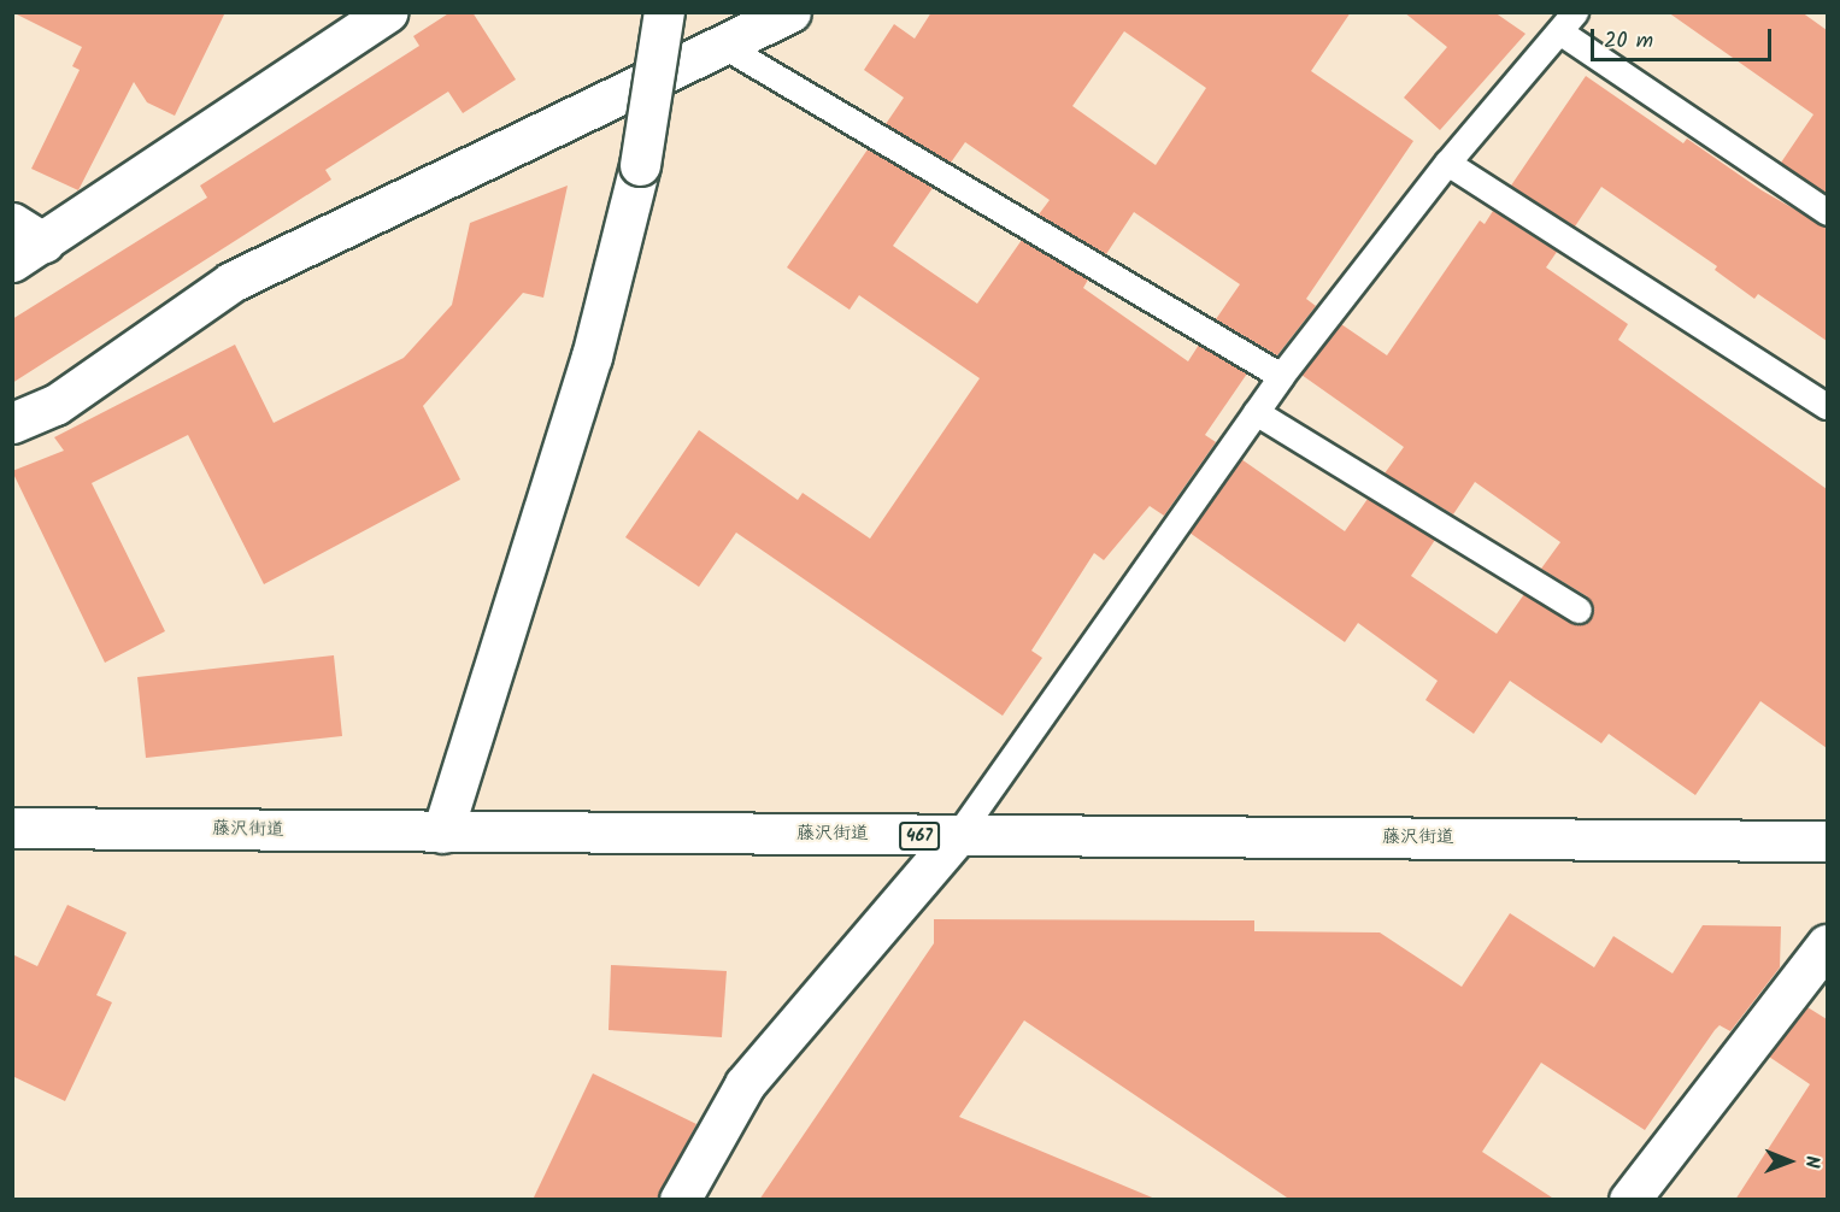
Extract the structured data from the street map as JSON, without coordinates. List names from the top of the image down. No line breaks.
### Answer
{"streets":{"main road":["藤沢街道","467"]},"scale_bar":"20 m","north":"right"}
